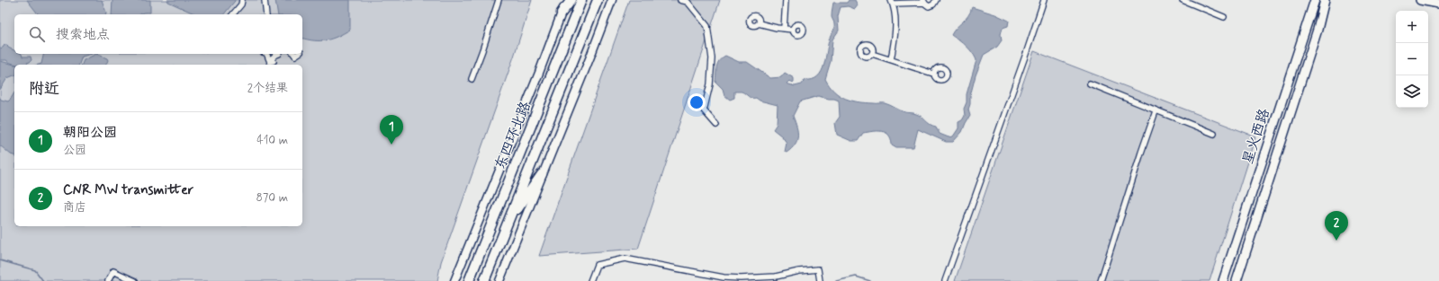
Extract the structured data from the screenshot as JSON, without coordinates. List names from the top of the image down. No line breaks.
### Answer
{"streets":{"highway":["东四环北路"],"main road":["星火西路"]},"page":{"map_buttons":["+","−"],"search":"搜索地点","heading":["附近","2个结果"],"list":[{"mark":"1","name":"朝阳公园","note":"公园","value":"410 m"},{"mark":"2","name":"CNR MW transmitter","note":"商店","value":"870 m"}],"pins":["1","2"]}}
